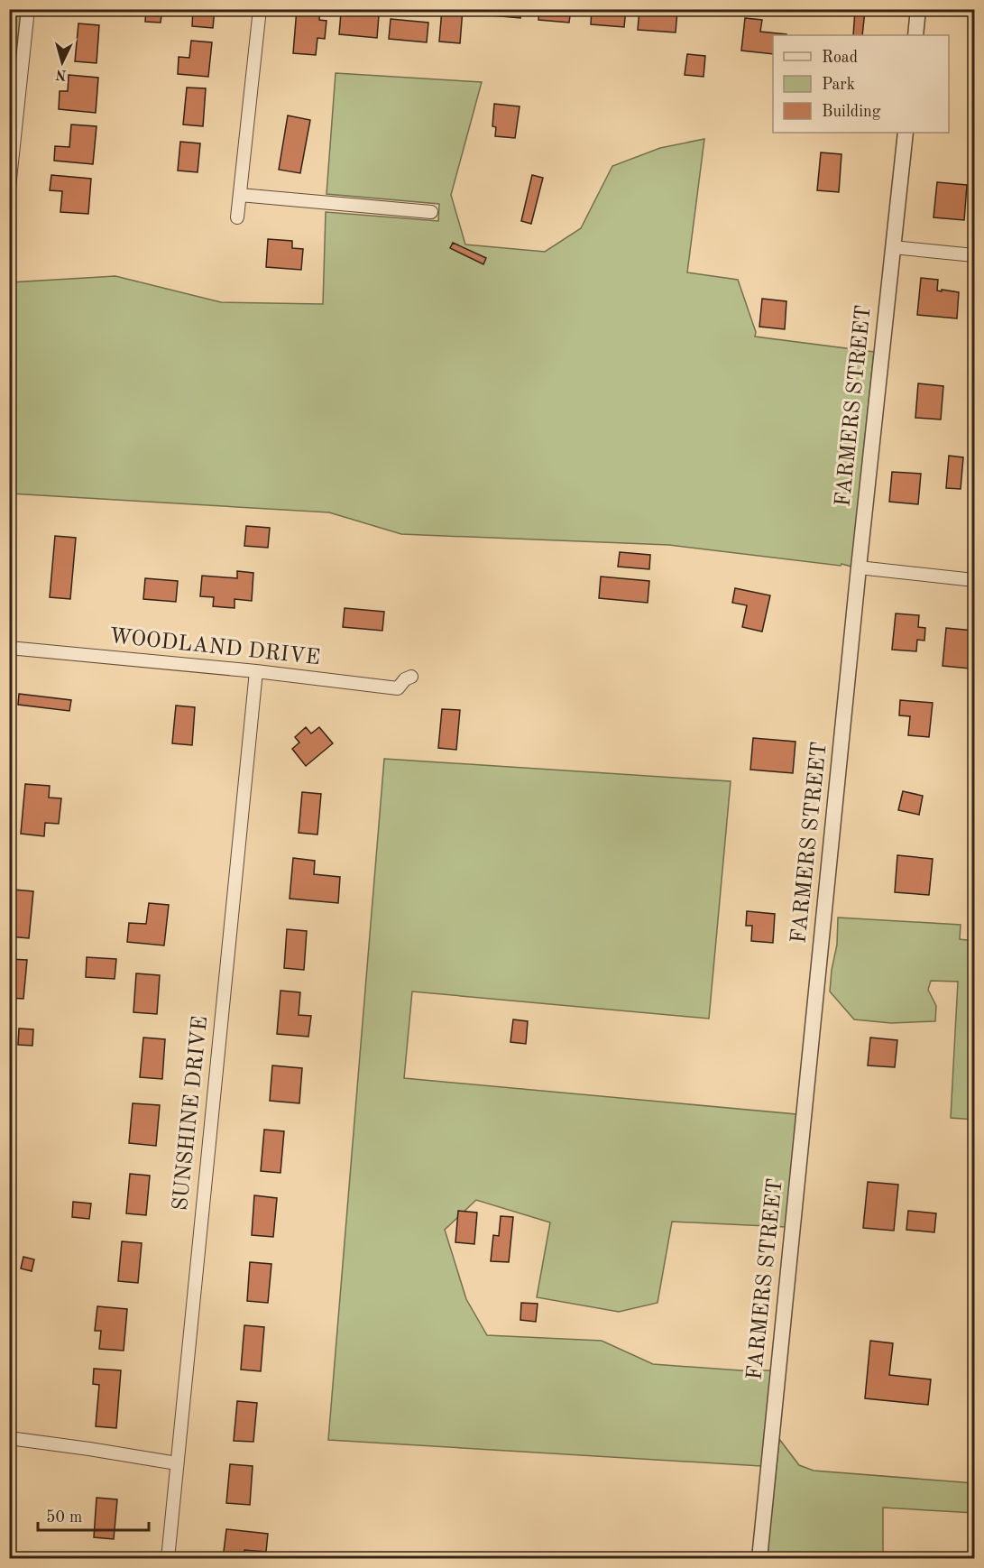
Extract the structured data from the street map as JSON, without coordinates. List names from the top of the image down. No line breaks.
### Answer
{"streets":{"street":["FARMERS STREET","WOODLAND DRIVE","SUNSHINE DRIVE"]},"crossings":[["WOODLAND DRIVE","SUNSHINE DRIVE"]],"legend":["Road","Park","Building"],"scale_bar":"50 m","north":"bottom"}
